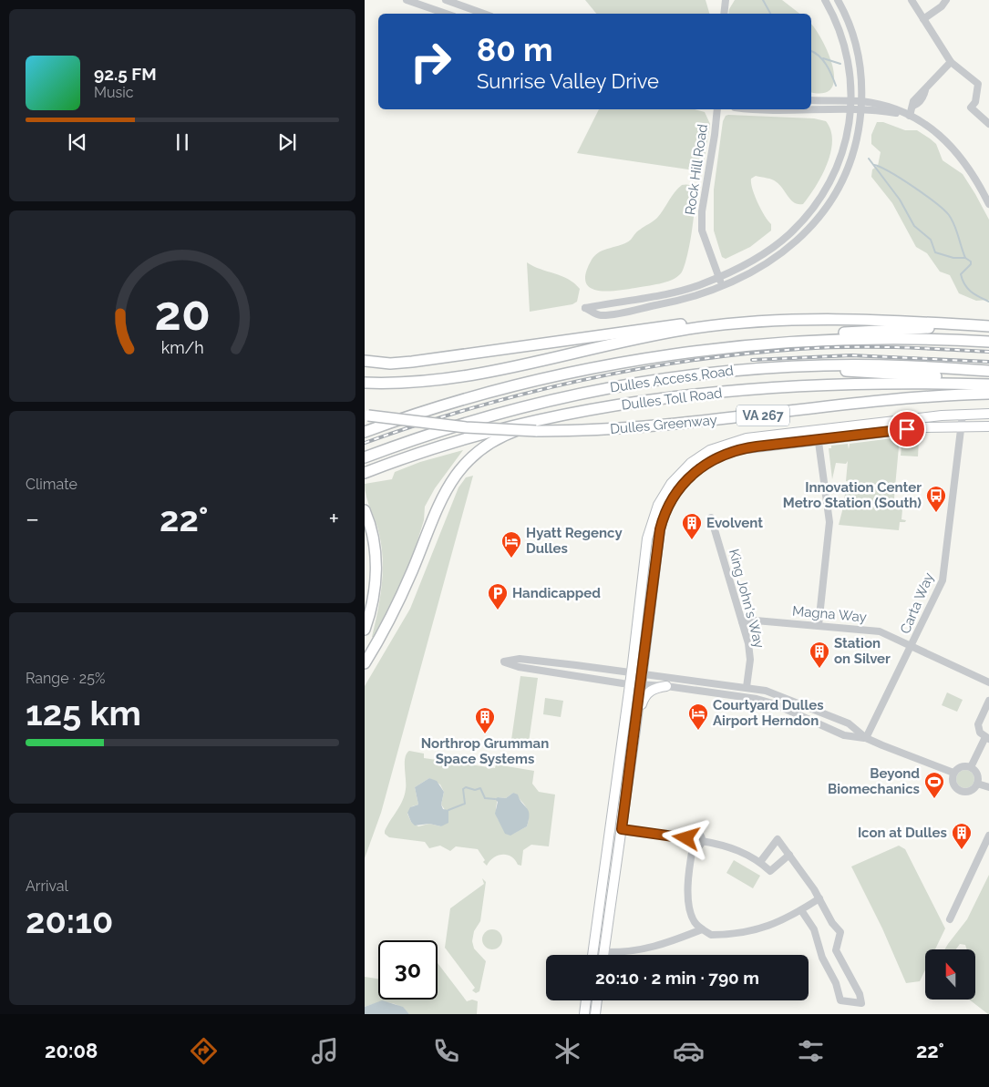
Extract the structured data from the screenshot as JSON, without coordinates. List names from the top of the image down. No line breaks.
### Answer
{"streets":{"highway":["Dulles Access Road","Dulles Toll Road","VA 267","Dulles Greenway"],"street":["Rock Hill Road","King John's Way","Carta Way","Magna Way"]},"crossings":[["King John's Way","Magna Way"],["Carta Way","Magna Way"]],"places":{"bus stop":["Innovation Center Metro Station (South)"],"building":["Evolvent","Station on Silver","Northrop Grumman Space Systems","Icon at Dulles"],"hotel":["Hyatt Regency Dulles","Courtyard Dulles Airport Herndon"],"parking":["Handicapped"],"sports":["Beyond Biomechanics"]},"north":"top","page":{"turn":["80 m","Sunrise Valley Drive"],"song":["92.5 FM","Music"],"tile":["Climate",["Range · 25%","125 km"],["Arrival","20:10"]],"heat":["−","22°","+"],"limit":"30","trip":"20:10 · 2 min · 790 m","tabs":["20:08","22°"],"gauge":["20","km/h"]}}
